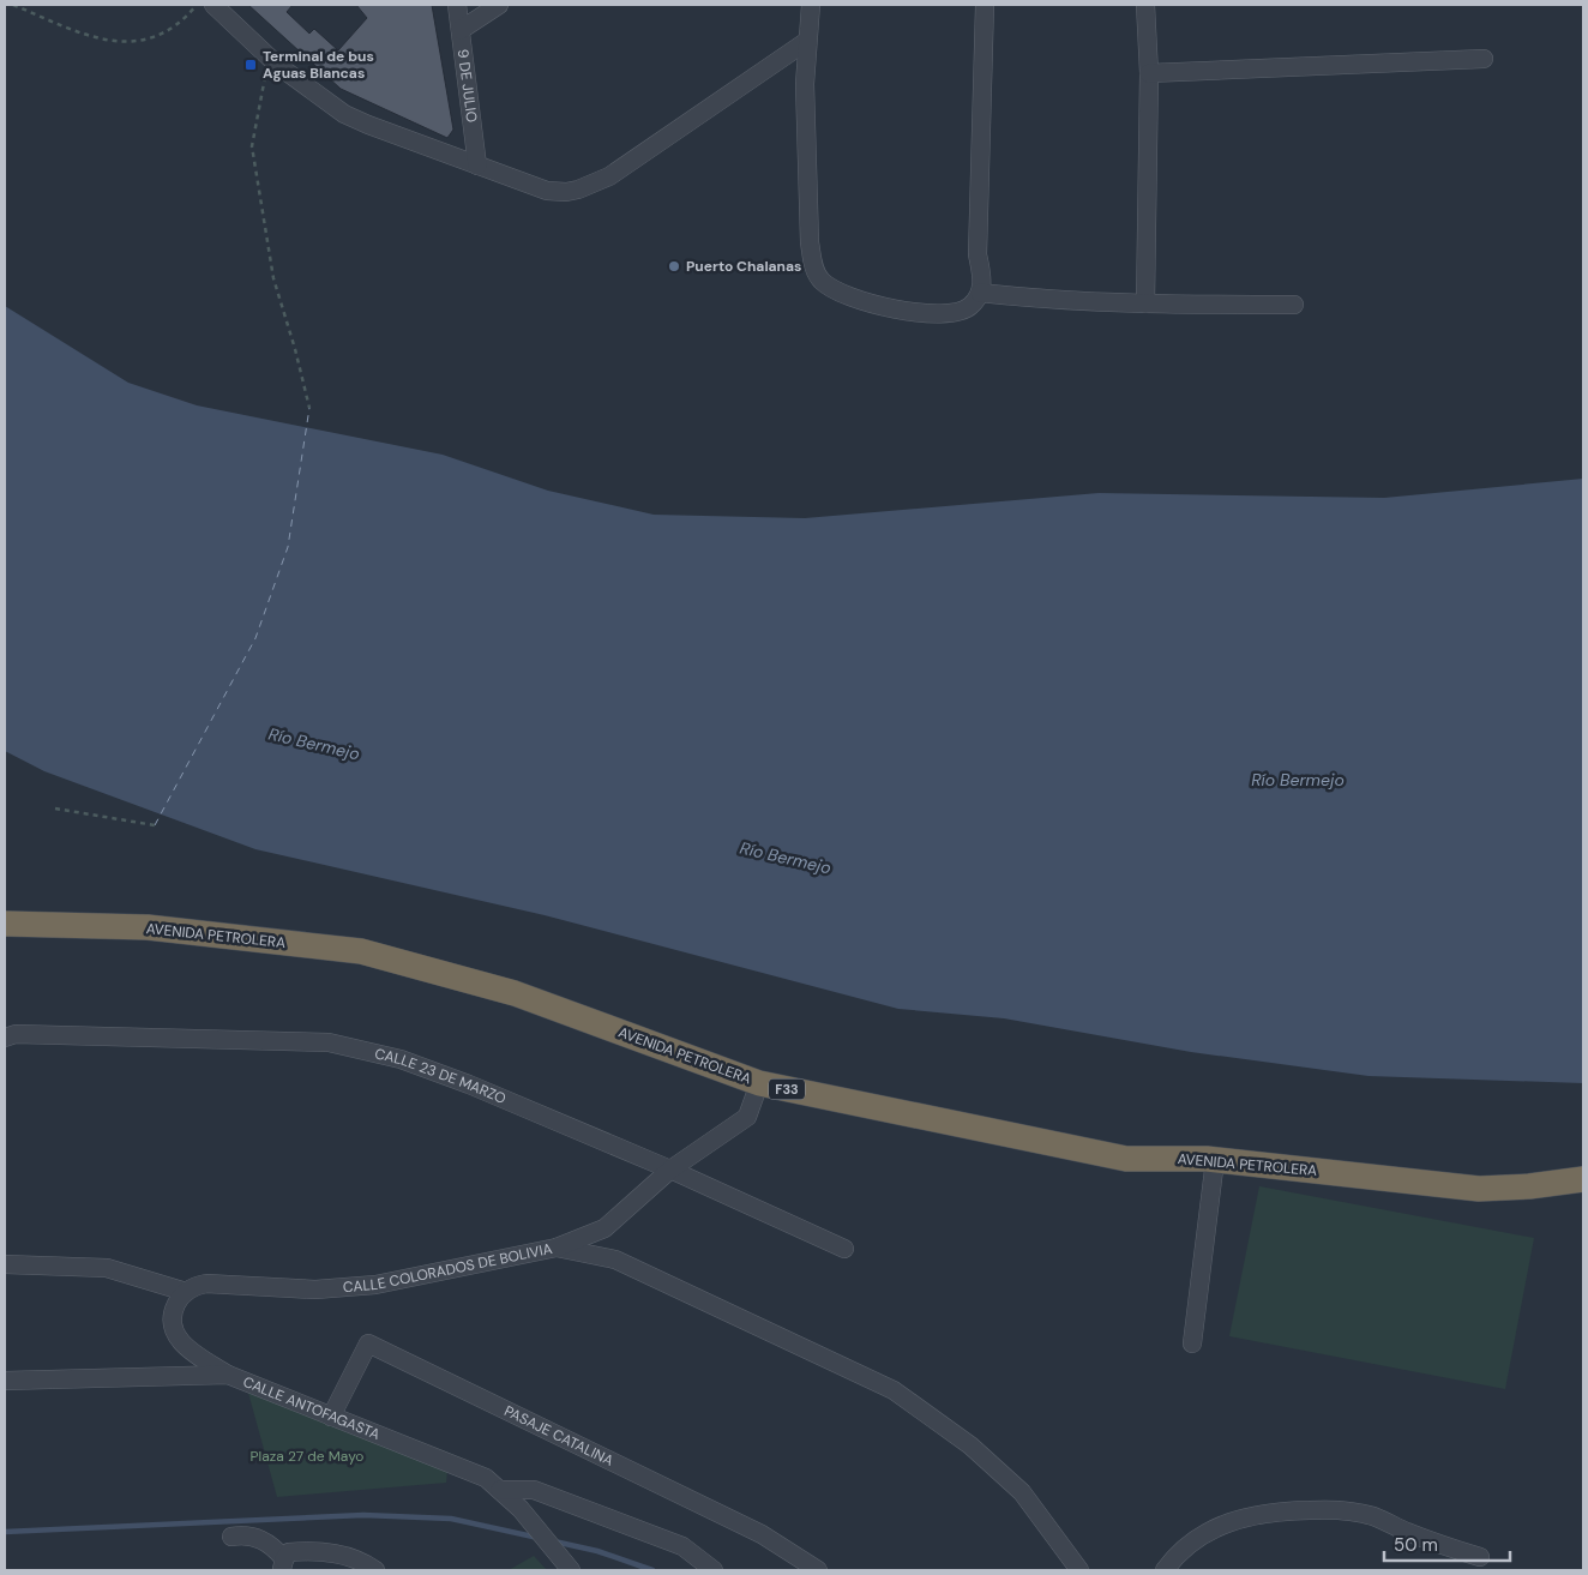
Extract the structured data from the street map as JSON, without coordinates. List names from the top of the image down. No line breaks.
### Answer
{"streets":{"highway":["AVENIDA PETROLERA","F33"],"street":["9 DE JULIO","CALLE 23 DE MARZO","CALLE COLORADOS DE BOLIVIA","CALLE ANTOFAGASTA","PASAJE CATALINA"]},"crossings":[["AVENIDA PETROLERA","CALLE COLORADOS DE BOLIVIA"],["CALLE 23 DE MARZO","CALLE COLORADOS DE BOLIVIA"],["CALLE ANTOFAGASTA","PASAJE CATALINA"]],"water":["Río Bermejo"],"parks":["Plaza 27 de Mayo"],"places":{"transit":["Terminal de bus Aguas Blancas"],"other":["Puerto Chalanas"]},"scale_bar":"50 m"}
